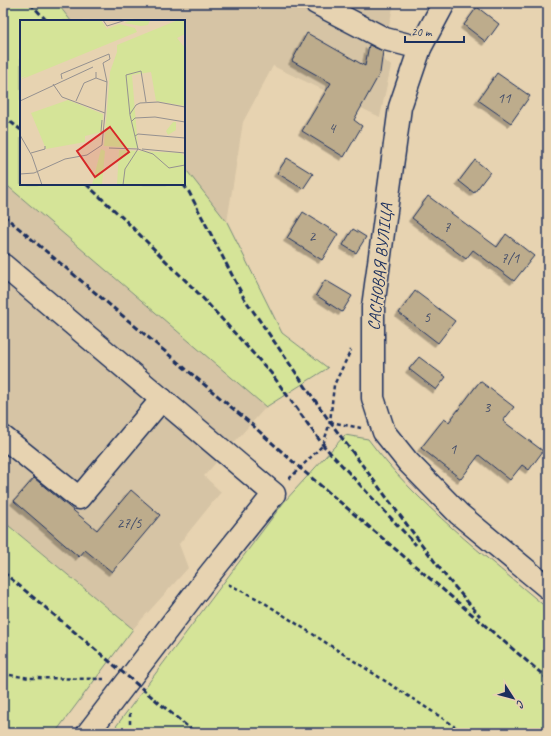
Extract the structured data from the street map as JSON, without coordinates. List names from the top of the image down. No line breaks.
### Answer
{"streets":{"street":["САСНОВАЯ ВУЛІЦА"]},"house_numbers":["11","4","7","2","7/1","5","3","1","27/5"],"scale_bar":"20 m","north":"bottom right"}
